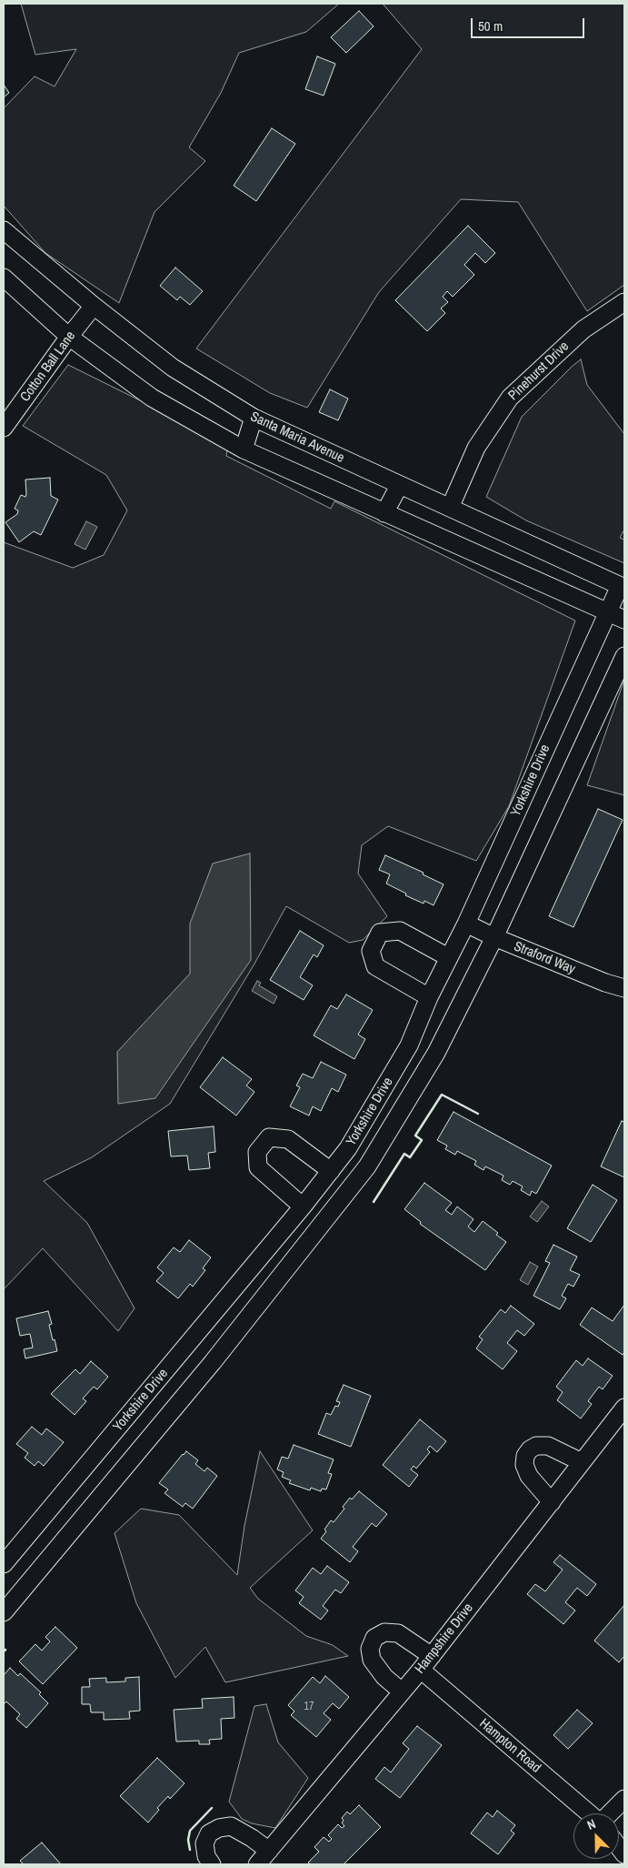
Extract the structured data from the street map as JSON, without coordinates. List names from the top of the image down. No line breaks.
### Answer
{"streets":{"street":["Cotton Ball Lane","Pinehurst Drive","Santa Maria Avenue","Yorkshire Drive","Straford Way","Hampshire Drive","Hampton Road"]},"crossings":[["Cotton Ball Lane","Santa Maria Avenue"],["Pinehurst Drive","Santa Maria Avenue"],["Santa Maria Avenue","Yorkshire Drive"],["Yorkshire Drive","Straford Way"],["Hampshire Drive","Hampton Road"]],"house_numbers":["17"],"scale_bar":"50 m","north":"top left"}
